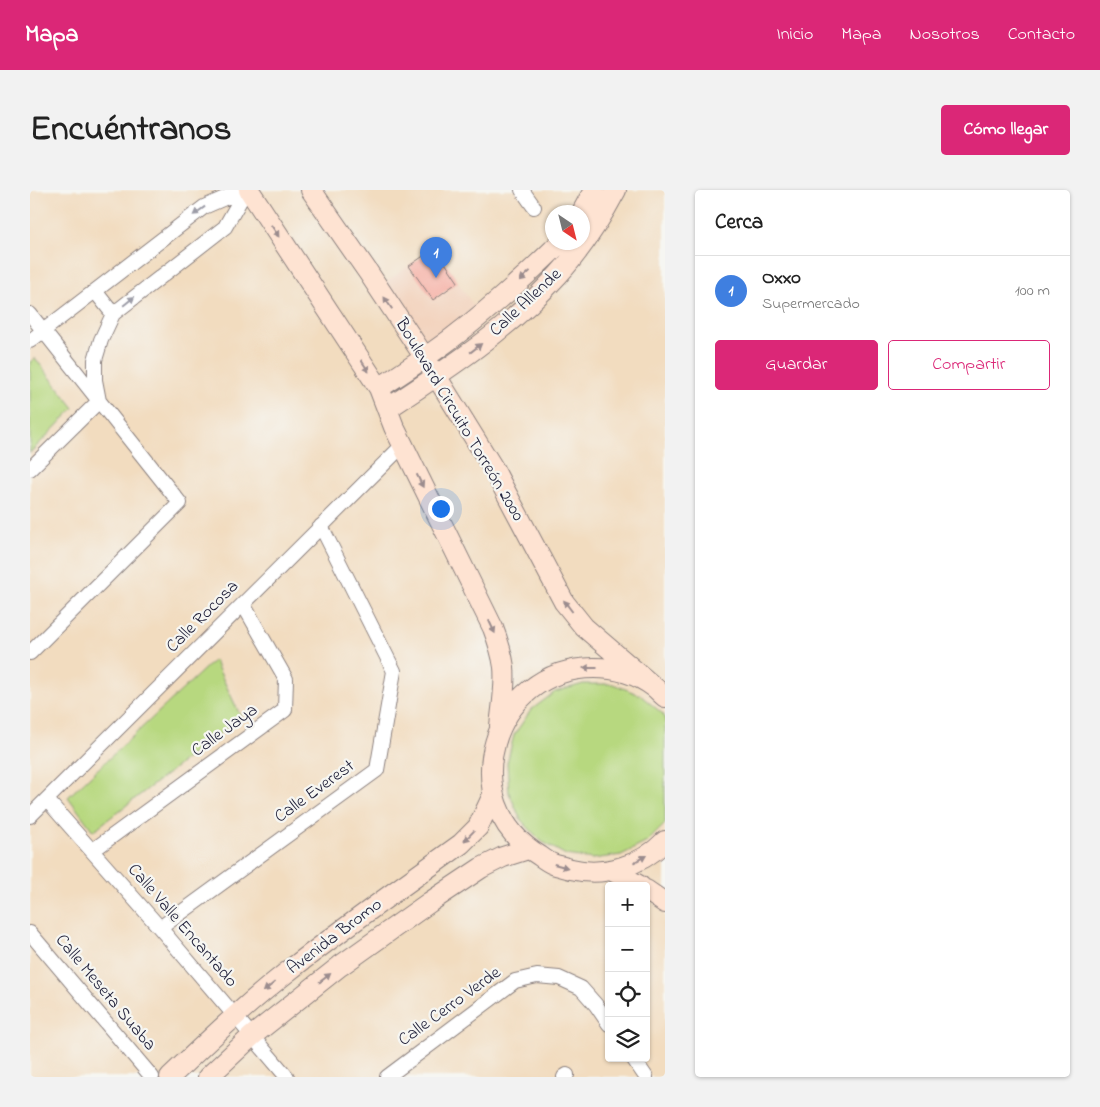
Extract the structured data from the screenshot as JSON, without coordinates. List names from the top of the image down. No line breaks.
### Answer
{"streets":{"main road":["Calle Allende","Boulevard Circuito Torreón 2000","Avenida Bromo"],"street":["Calle Rocosa","Calle Jaya","Calle Everest","Calle Valle Encantado","Calle Meseta Suaba","Calle Cerro Verde"]},"crossings":[["Calle Allende","Boulevard Circuito Torreón 2000"],["Calle Rocosa","Calle Jaya"],["Calle Rocosa","Calle Everest"],["Calle Rocosa","Calle Valle Encantado"],["Calle Jaya","Calle Valle Encantado"],["Calle Everest","Calle Valle Encantado"],["Calle Valle Encantado","Avenida Bromo"]],"north":"bottom right","page":{"header":"Mapa","nav":["Inicio","Mapa","Nosotros","Contacto"],"title":"Encuéntranos","buttons":["Cómo llegar",["Guardar","Compartir"]],"heading":"Cerca","pins":"1","list":[{"mark":"1","name":"Oxxo","note":"Supermercado","value":"100 m"}],"map_buttons":["+","−"]}}
